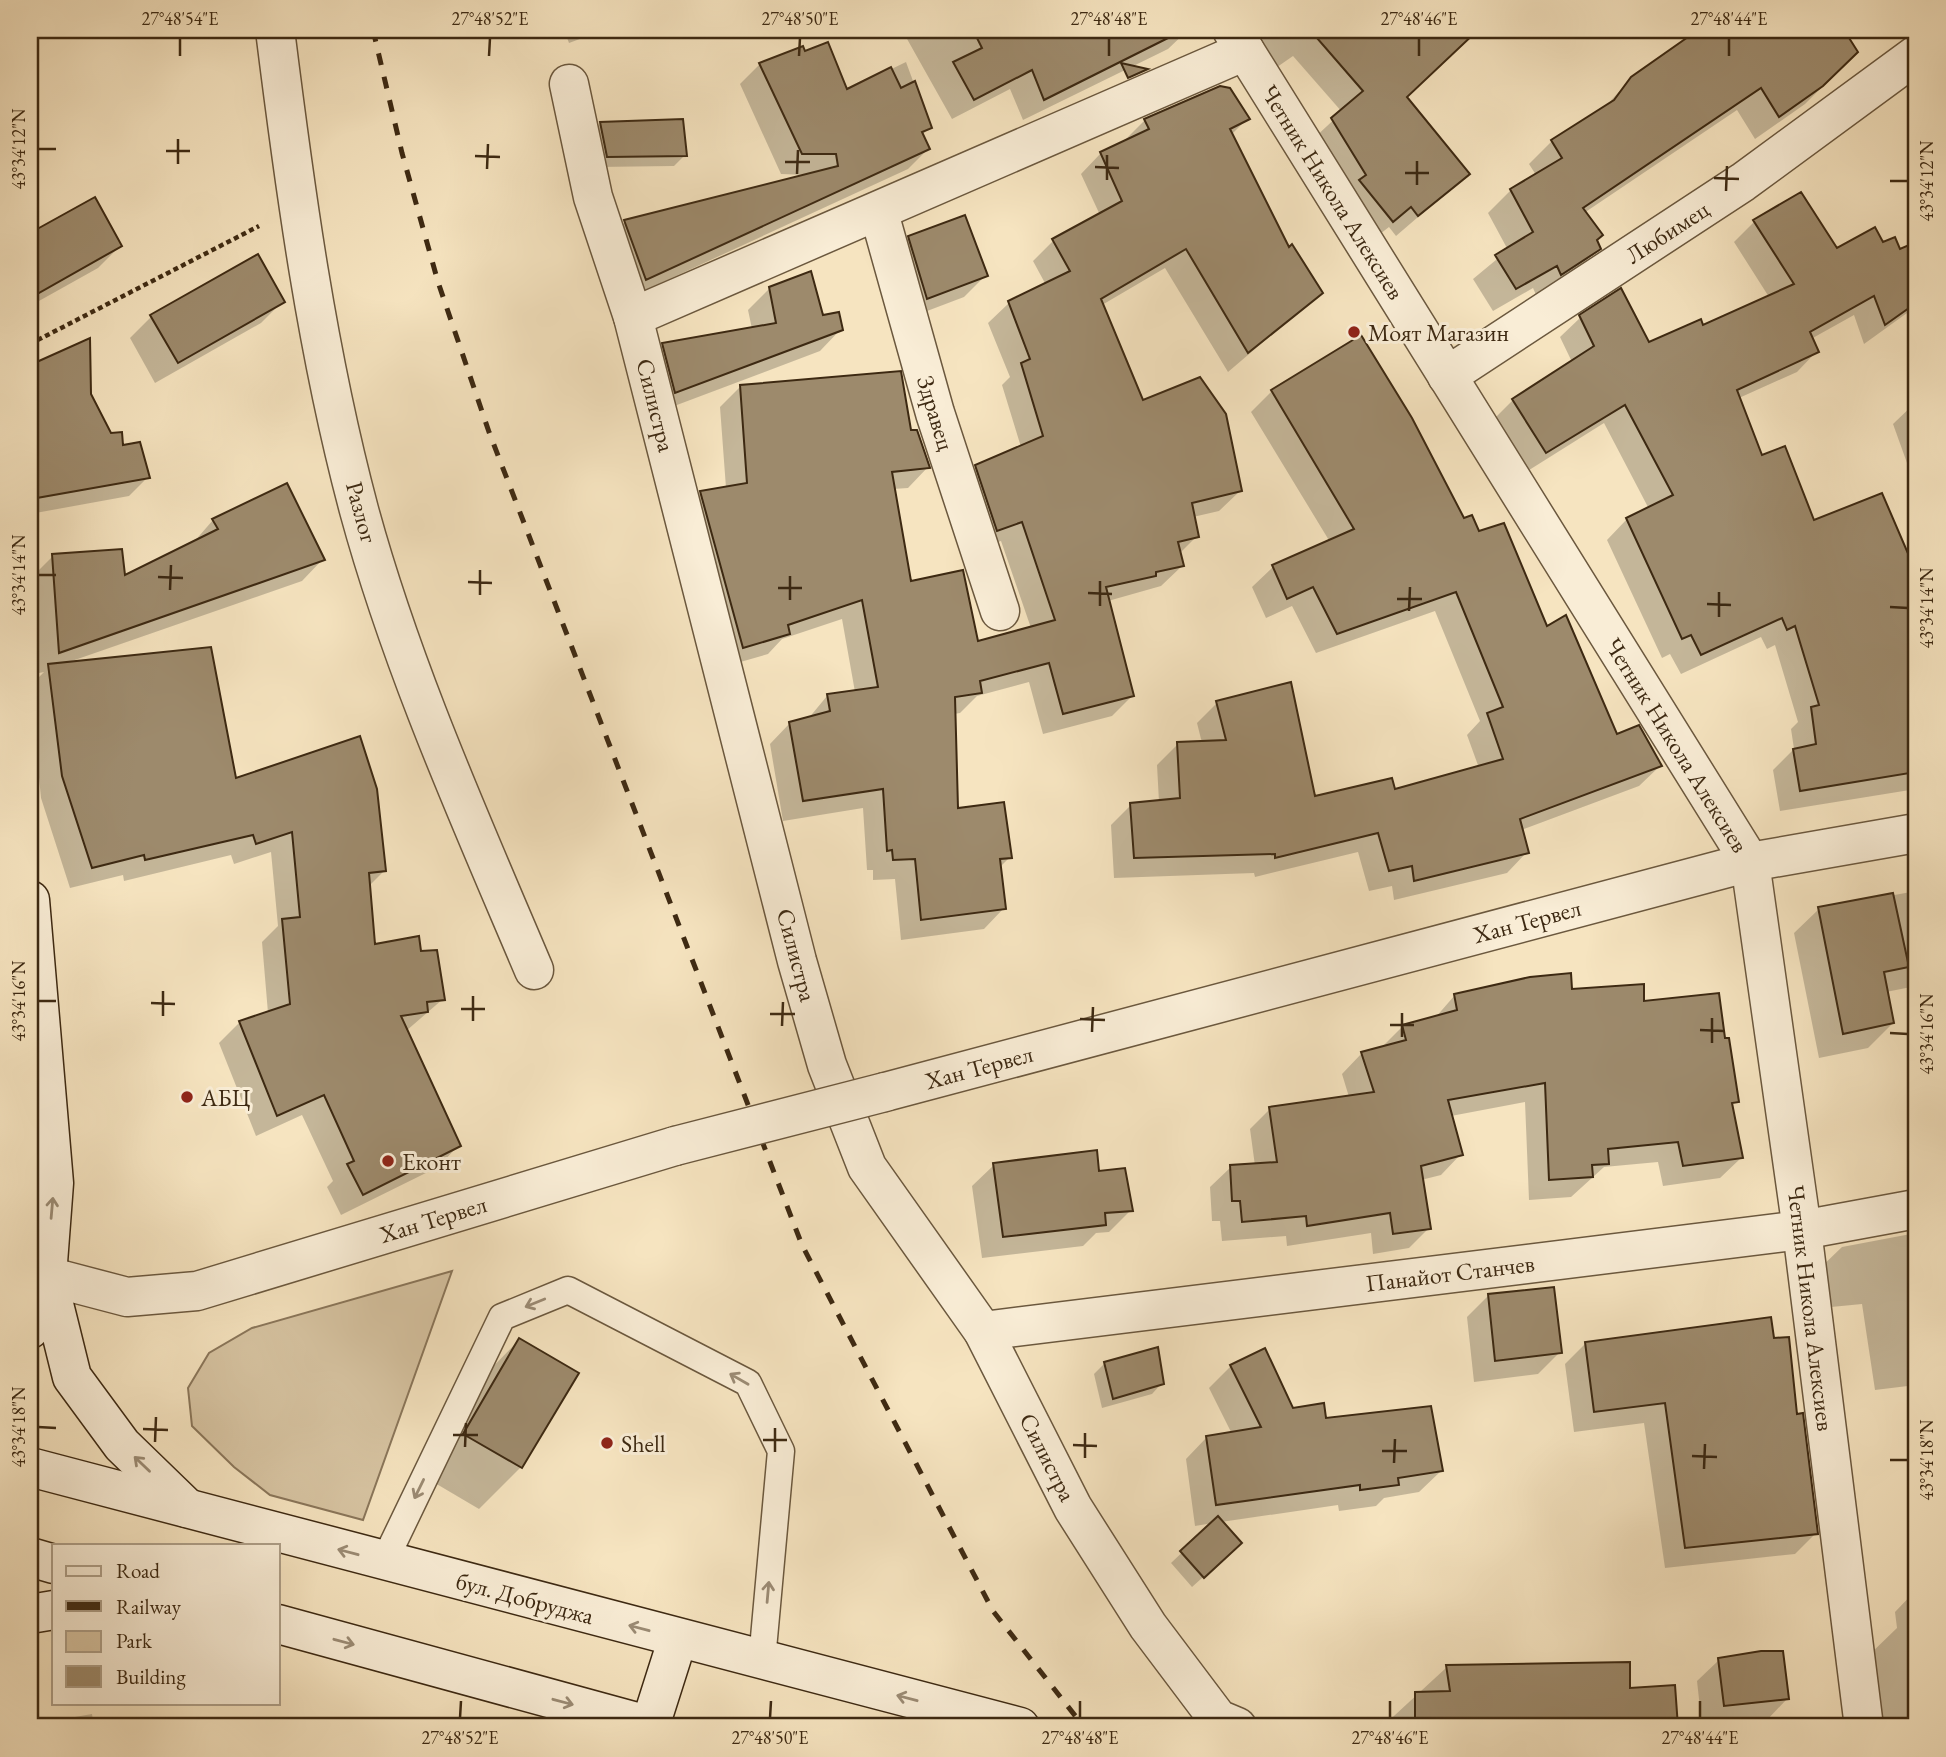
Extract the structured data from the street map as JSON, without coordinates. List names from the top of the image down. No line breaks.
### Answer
{"streets":{"street":["Четник Никола Алексиев","Любимец","Силистра","Здравец","Разлог","Хан Тервел","Панайот Станчев","бул. Добруджа"]},"crossings":[["Четник Никола Алексиев","Любимец"],["Четник Никола Алексиев","Хан Тервел"],["Четник Никола Алексиев","Панайот Станчев"],["Силистра","Панайот Станчев"]],"places":["Моят Магазин","АБЦ","Еконт","Shell"],"legend":["Road","Railway","Park","Building"],"coordinates":["27°48'54\"E","27°48'52\"E","27°48'50\"E","27°48'48\"E","27°48'46\"E","27°48'44\"E","43°34'12\"N","43°34'14\"N","43°34'16\"N","43°34'18\"N"]}
